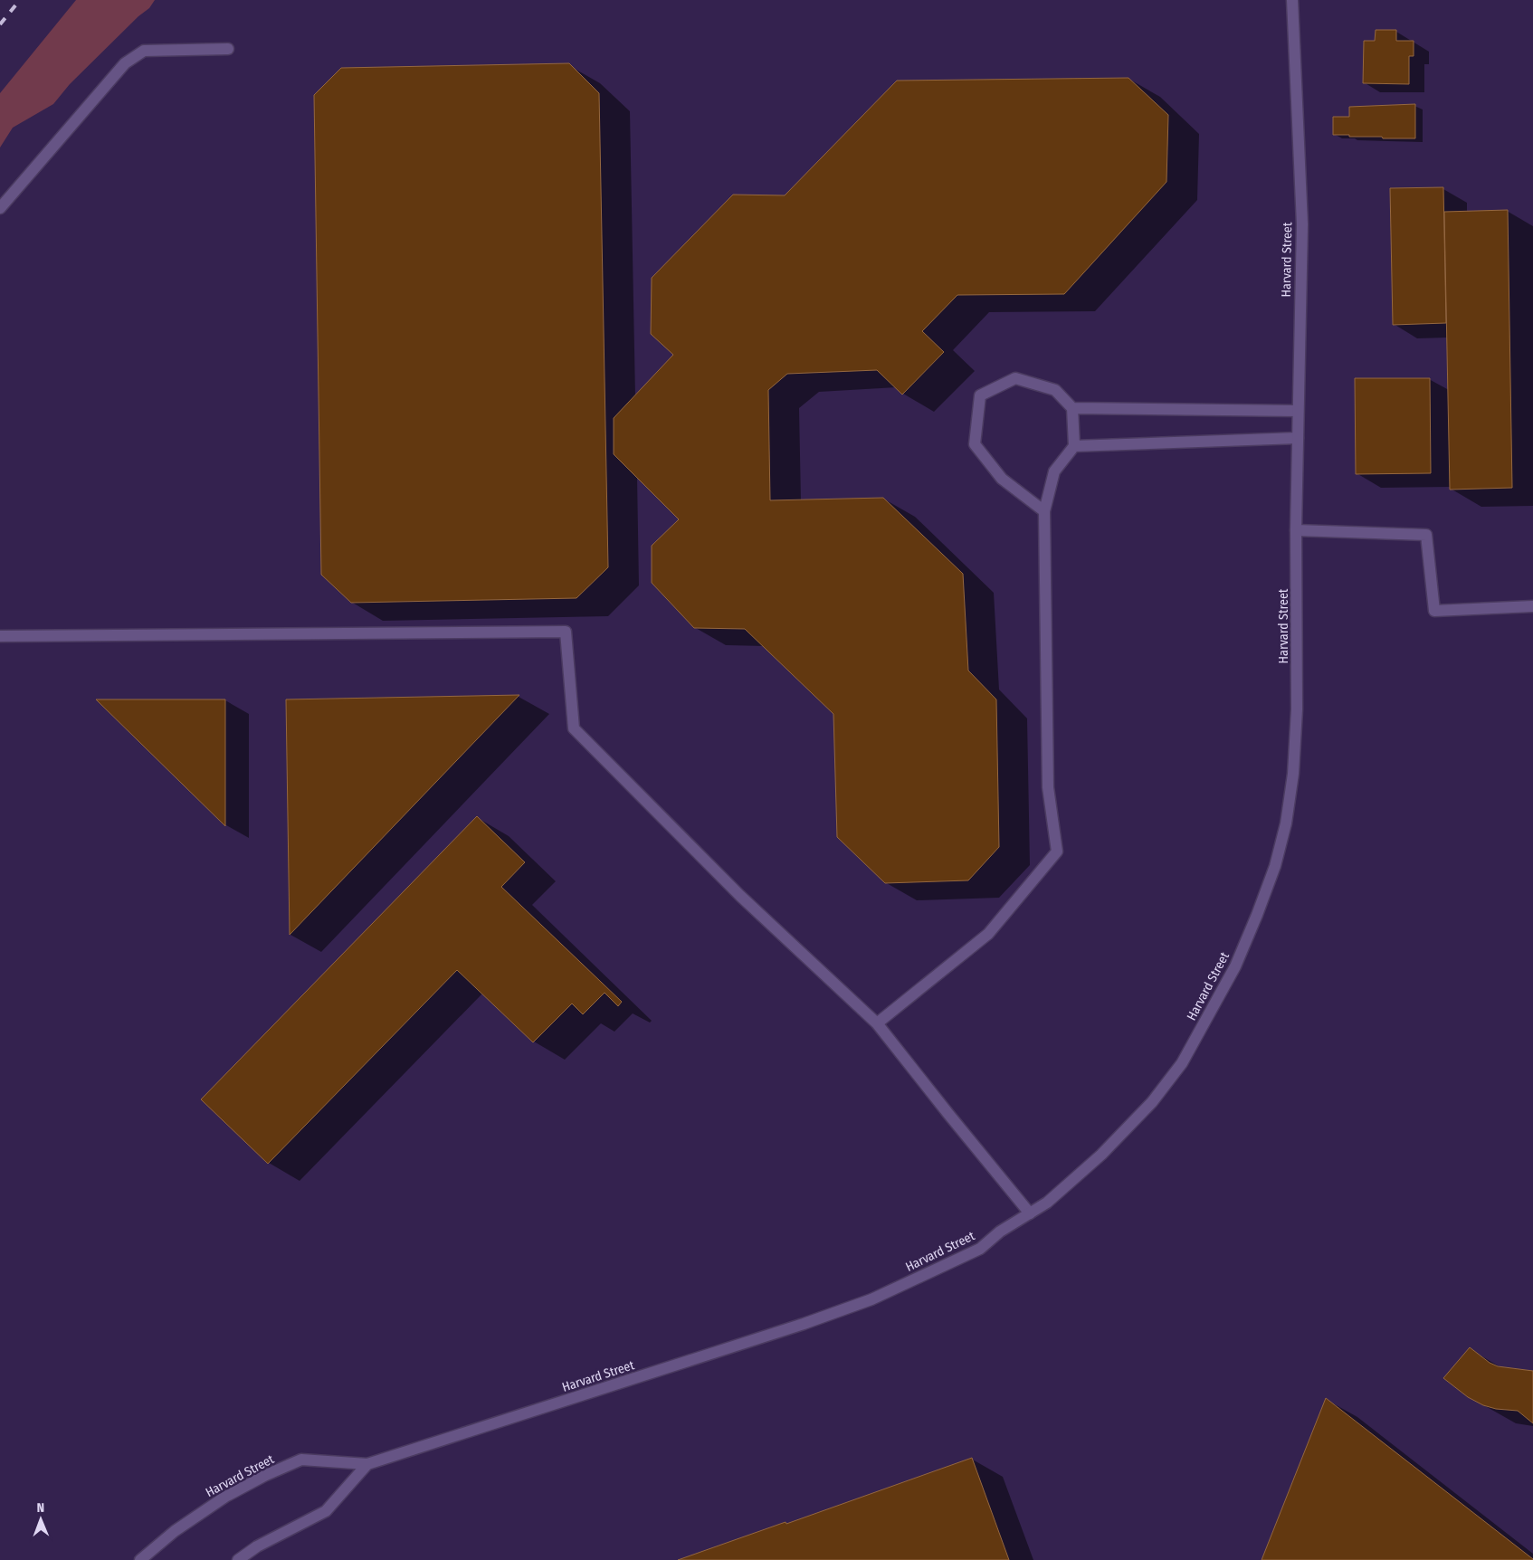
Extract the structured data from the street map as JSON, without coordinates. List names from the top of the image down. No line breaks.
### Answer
{"streets":{"street":["Harvard Street"]},"north":"top"}
